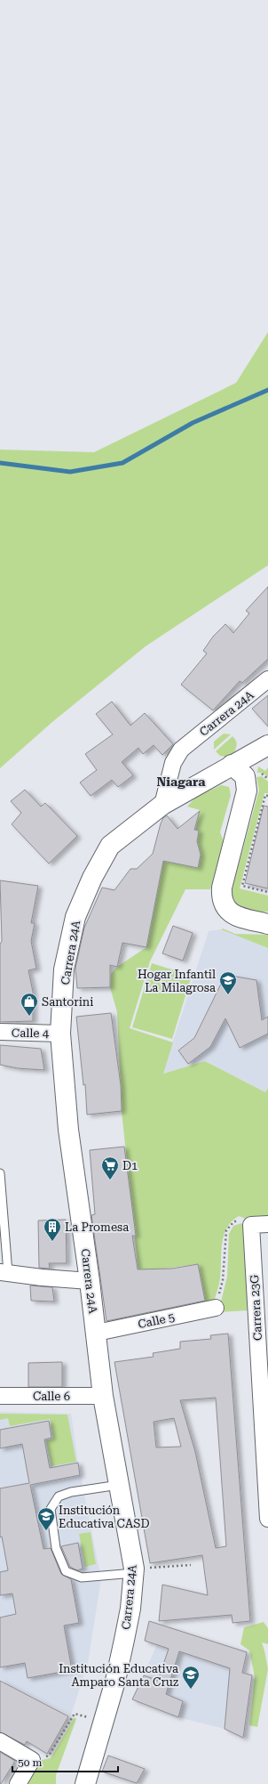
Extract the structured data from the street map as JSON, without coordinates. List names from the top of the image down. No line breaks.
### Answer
{"streets":{"street":["Carrera 24A","Calle 4","Carrera 23G","Calle 5","Calle 6"]},"crossings":[["Carrera 24A","Calle 4"],["Carrera 24A","Calle 5"],["Carrera 24A","Calle 6"]],"districts":["Niagara"],"places":{"school or university":["Hogar Infantil La Milagrosa","Institución Educativa CASD","Institución Educativa Amparo Santa Cruz"],"shop":["Santorini"],"supermarket":["D1"],"building":["La Promesa"]},"scale_bar":"50 m"}
